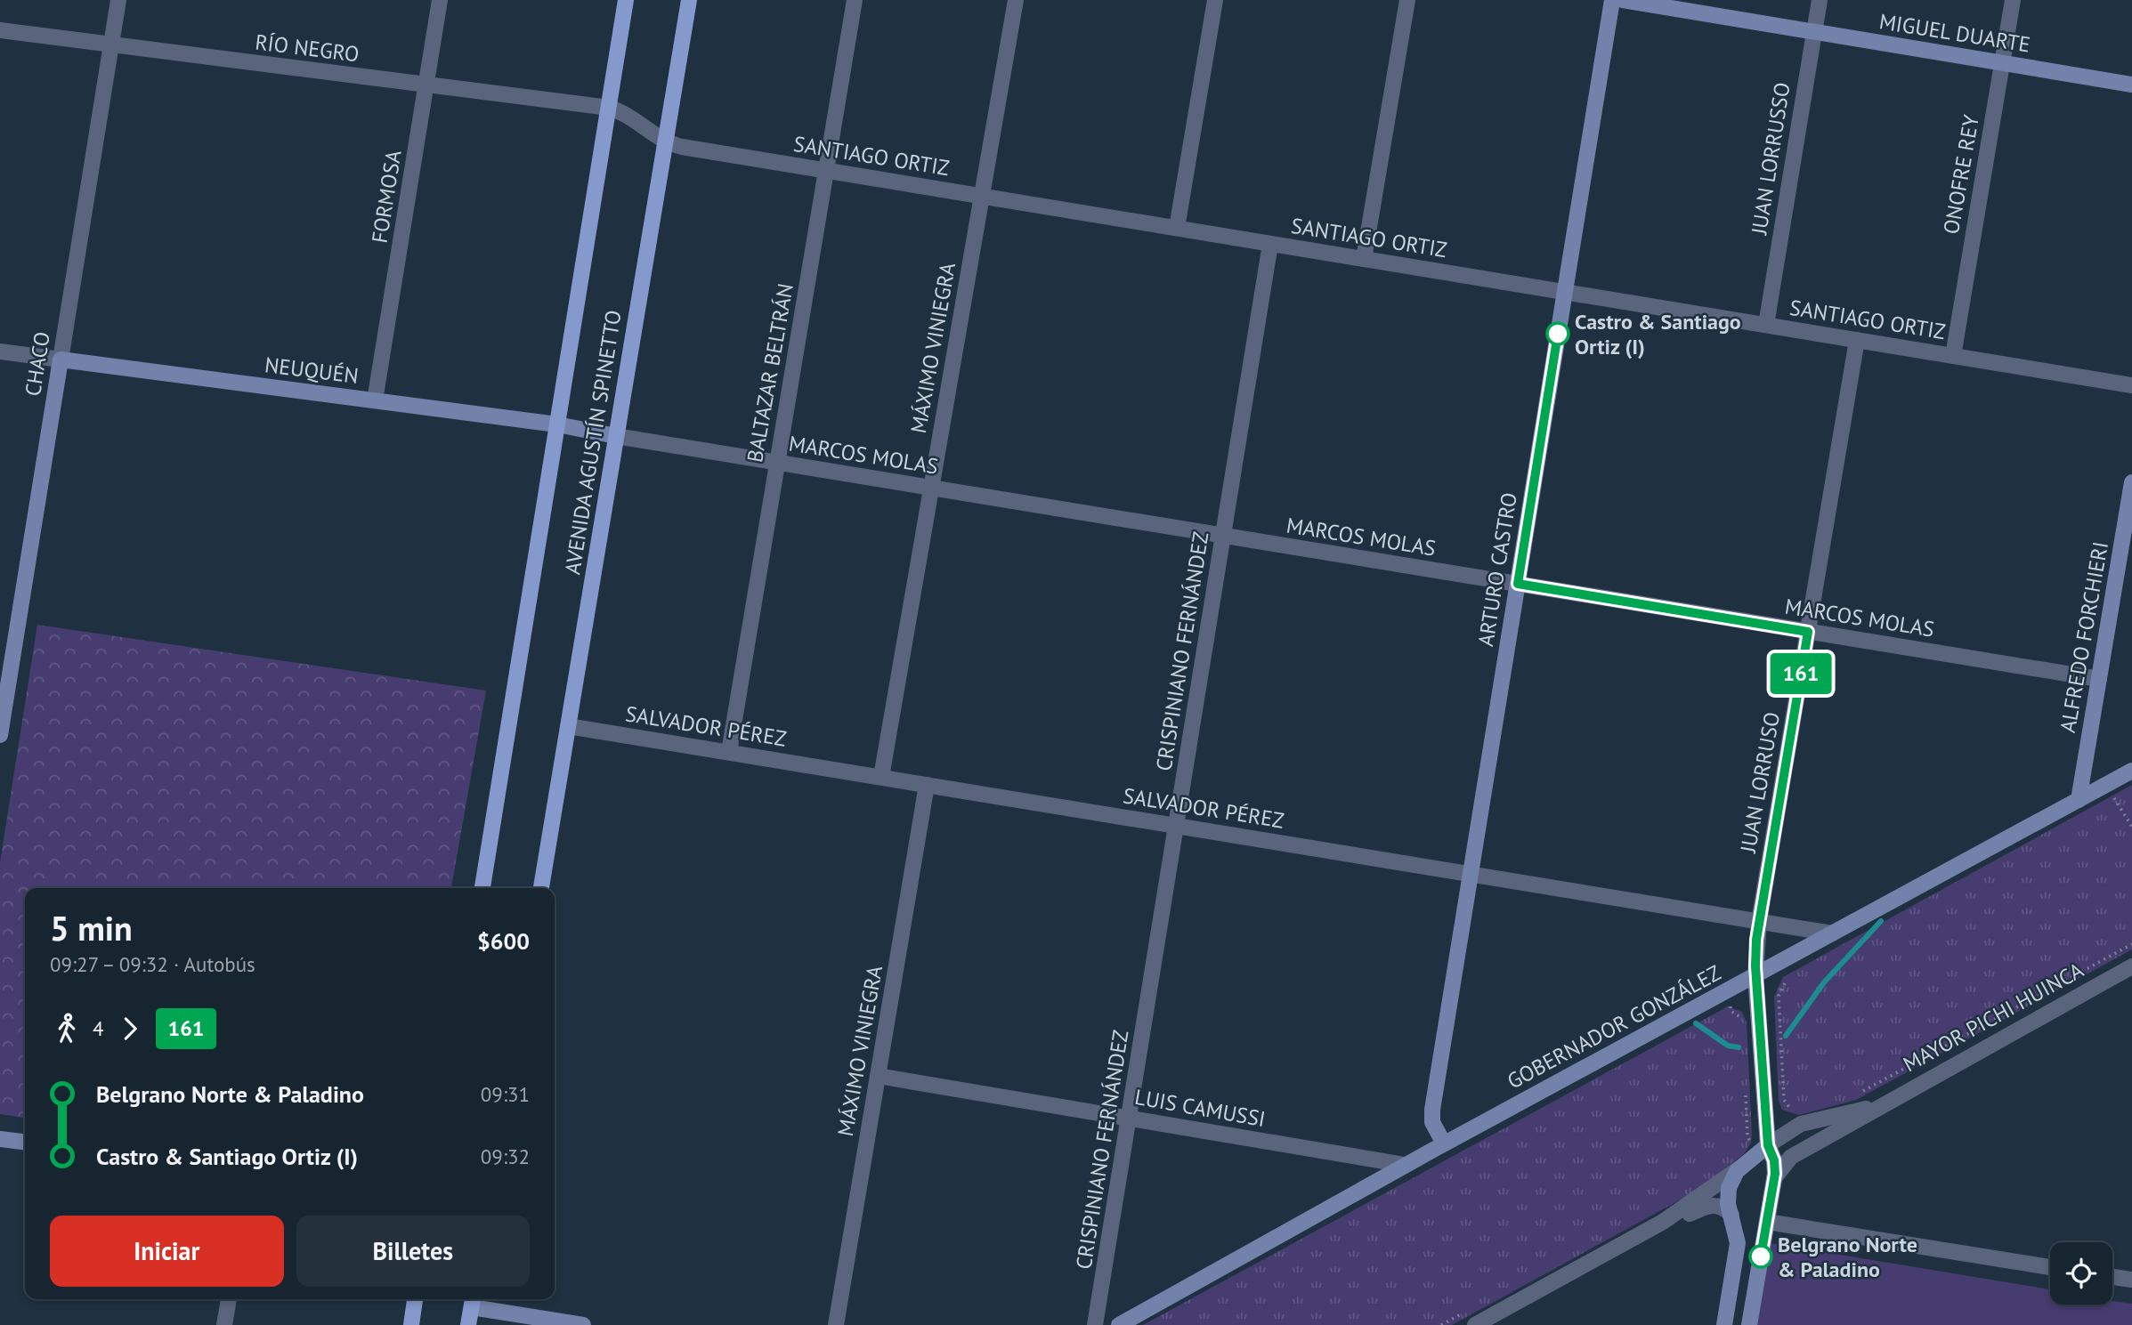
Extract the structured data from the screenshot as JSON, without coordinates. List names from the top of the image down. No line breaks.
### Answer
{"streets":{"main road":["AVENIDA AGUSTÍN SPINETTO"],"street":["MIGUEL DUARTE","RÍO NEGRO","SANTIAGO ORTIZ","JUAN LORRUSSO","ONOFRE REY","FORMOSA","MÁXIMO VINIEGRA","CHACO","NEUQUÉN","BALTAZAR BELTRÁN","MARCOS MOLAS","ARTURO CASTRO","ALFREDO FORCHIERI","CRISPINIANO FERNÁNDEZ","SALVADOR PÉREZ","JUAN LORRUSO","MAYOR PICHI HUINCA","GOBERNADOR GONZÁLEZ","LUIS CAMUSSI"]},"crossings":[["MIGUEL DUARTE","JUAN LORRUSSO"],["MIGUEL DUARTE","ONOFRE REY"],["RÍO NEGRO","SANTIAGO ORTIZ"],["RÍO NEGRO","FORMOSA"],["RÍO NEGRO","CHACO"],["RÍO NEGRO","AVENIDA AGUSTÍN SPINETTO"],["SANTIAGO ORTIZ","JUAN LORRUSSO"],["SANTIAGO ORTIZ","ONOFRE REY"],["SANTIAGO ORTIZ","MÁXIMO VINIEGRA"],["SANTIAGO ORTIZ","BALTAZAR BELTRÁN"],["SANTIAGO ORTIZ","AVENIDA AGUSTÍN SPINETTO"],["SANTIAGO ORTIZ","ARTURO CASTRO"],["SANTIAGO ORTIZ","CRISPINIANO FERNÁNDEZ"],["SANTIAGO ORTIZ","JUAN LORRUSO"],["FORMOSA","NEUQUÉN"],["MÁXIMO VINIEGRA","MARCOS MOLAS"],["MÁXIMO VINIEGRA","SALVADOR PÉREZ"],["MÁXIMO VINIEGRA","LUIS CAMUSSI"],["CHACO","NEUQUÉN"],["NEUQUÉN","AVENIDA AGUSTÍN SPINETTO"],["NEUQUÉN","MARCOS MOLAS"],["BALTAZAR BELTRÁN","MARCOS MOLAS"],["BALTAZAR BELTRÁN","SALVADOR PÉREZ"],["AVENIDA AGUSTÍN SPINETTO","MARCOS MOLAS"],["AVENIDA AGUSTÍN SPINETTO","SALVADOR PÉREZ"],["MARCOS MOLAS","ARTURO CASTRO"],["MARCOS MOLAS","ALFREDO FORCHIERI"],["MARCOS MOLAS","CRISPINIANO FERNÁNDEZ"],["MARCOS MOLAS","JUAN LORRUSO"],["ARTURO CASTRO","SALVADOR PÉREZ"],["ARTURO CASTRO","GOBERNADOR GONZÁLEZ"],["ALFREDO FORCHIERI","GOBERNADOR GONZÁLEZ"],["CRISPINIANO FERNÁNDEZ","SALVADOR PÉREZ"],["CRISPINIANO FERNÁNDEZ","LUIS CAMUSSI"],["SALVADOR PÉREZ","JUAN LORRUSO"],["SALVADOR PÉREZ","GOBERNADOR GONZÁLEZ"],["JUAN LORRUSO","GOBERNADOR GONZÁLEZ"],["GOBERNADOR GONZÁLEZ","LUIS CAMUSSI"]],"places":["Castro & Santiago Ortiz (I)","Belgrano Norte & Paladino"],"lines":["bus line 161"],"page":{"on_map":"161","heading":["5 min","09:27 – 09:32 · Autobús","$600"],"legs":["4","161"],"list":[{"name":"Belgrano Norte & Paladino","value":"09:31"},{"name":"Castro & Santiago Ortiz (I)","value":"09:32"}],"buttons":["Iniciar","Billetes"]}}
